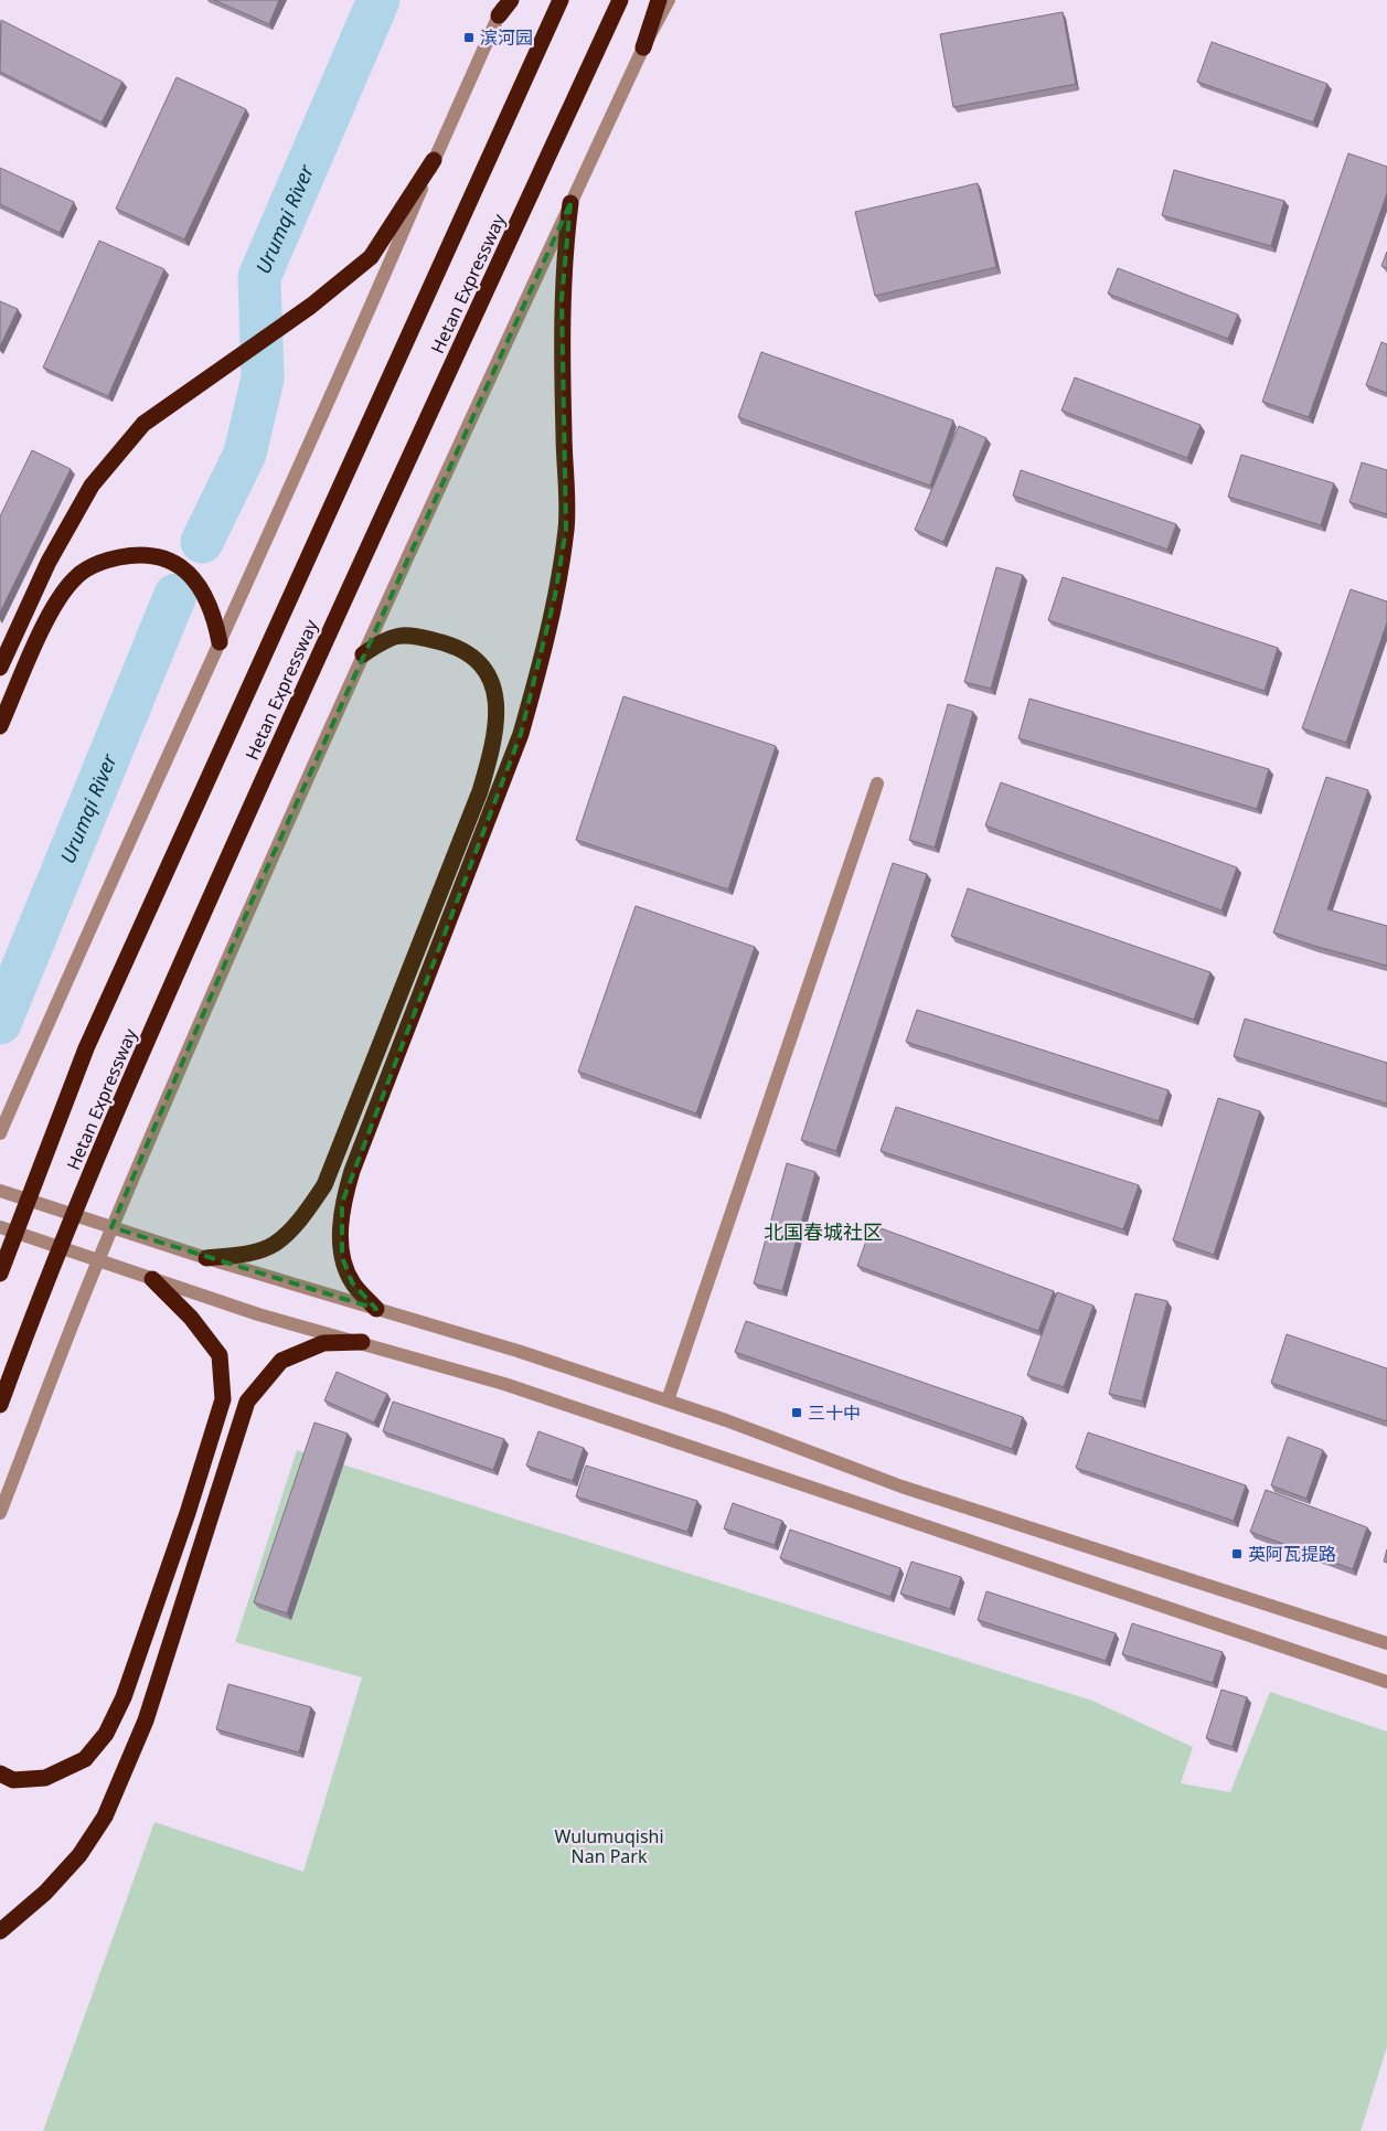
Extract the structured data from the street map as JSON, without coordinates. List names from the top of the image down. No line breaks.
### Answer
{"streets":{"highway":["Hetan Expressway"]},"districts":["北国春城社区"],"water":["Urumqi River"],"parks":["Wulumuqishi Nan Park"],"places":{"transit":["滨河园","三十中","英阿瓦提路"]}}
